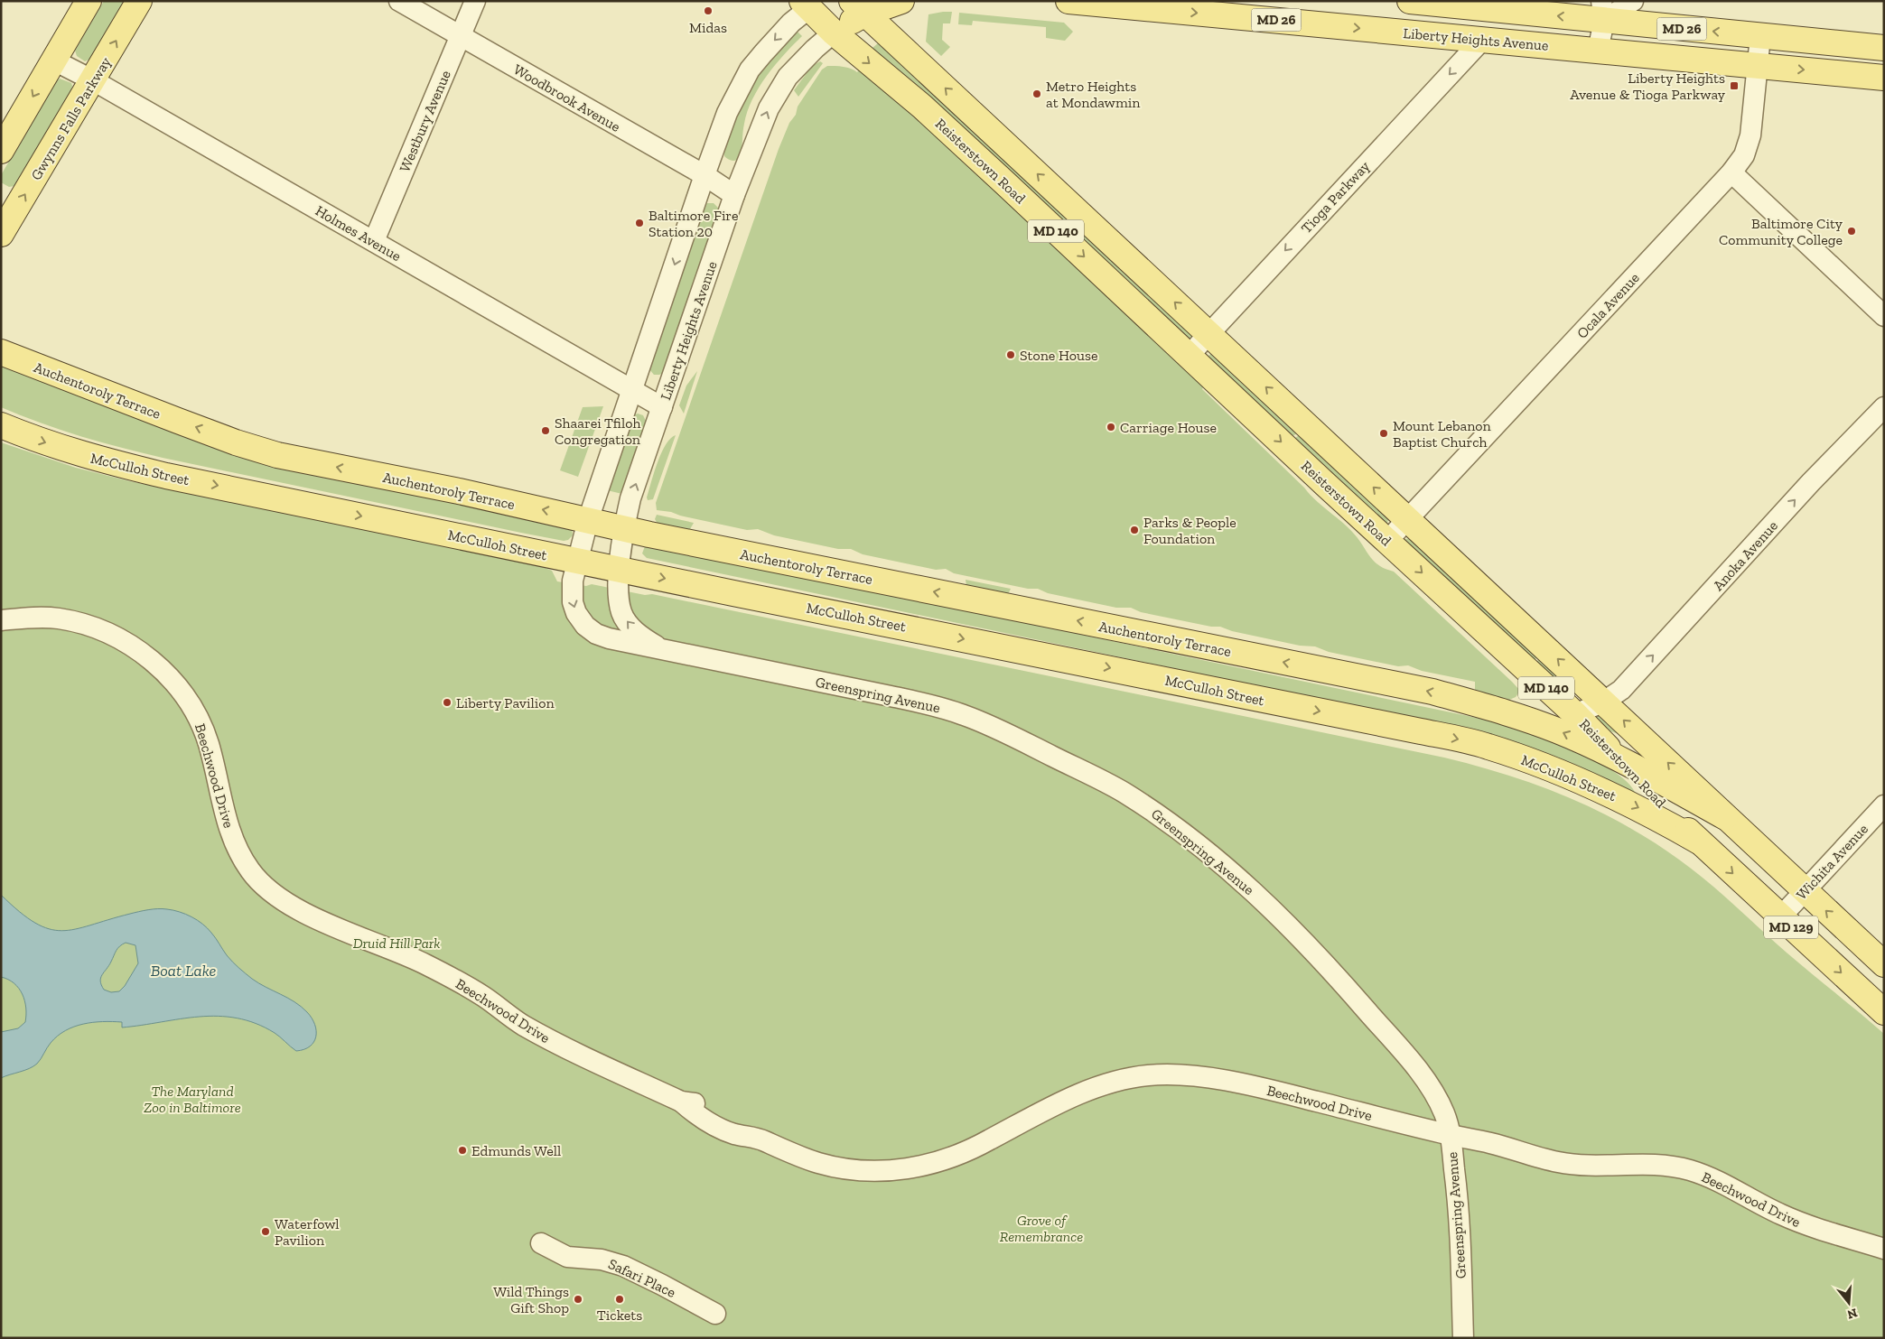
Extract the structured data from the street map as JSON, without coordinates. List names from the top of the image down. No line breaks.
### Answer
{"streets":{"main road":["MD 26","Liberty Heights Avenue","Gwynns Falls Parkway","Reisterstown Road","MD 140","Auchentoroly Terrace","McCulloh Street","MD 129"],"street":["Woodbrook Avenue","Westbury Avenue","Tioga Parkway","Holmes Avenue","Ocala Avenue","Anoka Avenue","Greenspring Avenue","Beechwood Drive","Wichita Avenue","Safari Place"]},"crossings":[["Liberty Heights Avenue","Woodbrook Avenue"],["Liberty Heights Avenue","Reisterstown Road"],["Liberty Heights Avenue","Tioga Parkway"],["Liberty Heights Avenue","Holmes Avenue"],["Liberty Heights Avenue","Ocala Avenue"],["Liberty Heights Avenue","Auchentoroly Terrace"],["Liberty Heights Avenue","McCulloh Street"],["Liberty Heights Avenue","Greenspring Avenue"],["Woodbrook Avenue","Westbury Avenue"],["Gwynns Falls Parkway","Holmes Avenue"],["Westbury Avenue","Holmes Avenue"],["Reisterstown Road","Tioga Parkway"],["Reisterstown Road","Ocala Avenue"],["Reisterstown Road","Auchentoroly Terrace"],["Reisterstown Road","McCulloh Street"],["Reisterstown Road","Anoka Avenue"],["Reisterstown Road","Wichita Avenue"],["Reisterstown Road","MD 129"],["Auchentoroly Terrace","MD 129"],["McCulloh Street","Greenspring Avenue"],["Greenspring Avenue","Beechwood Drive"]],"one_way":["Tioga Parkway","Auchentoroly Terrace","McCulloh Street","Anoka Avenue"],"water":["Boat Lake"],"parks":["Druid Hill Park","The Maryland Zoo in Baltimore","Grove of Remembrance"],"places":{"other":["Midas","Metro Heights at Mondawmin","Baltimore Fire Station 20","Baltimore City Community College","Stone House","Carriage House","Shaarei Tfiloh Congregation","Mount Lebanon Baptist Church","Parks & People Foundation","Liberty Pavilion","Edmunds Well","Waterfowl Pavilion","Wild Things Gift Shop","Tickets"],"transit":["Liberty Heights Avenue & Tioga Parkway"]},"north":"bottom"}
